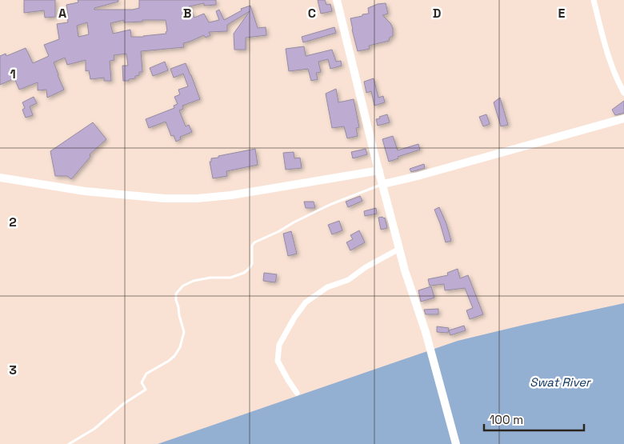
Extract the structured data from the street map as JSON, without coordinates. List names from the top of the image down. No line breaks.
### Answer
{"water":["Swat River"],"scale_bar":"100 m","grid":{"columns":["A","B","C","D","E"],"rows":["1","2","3"]}}
